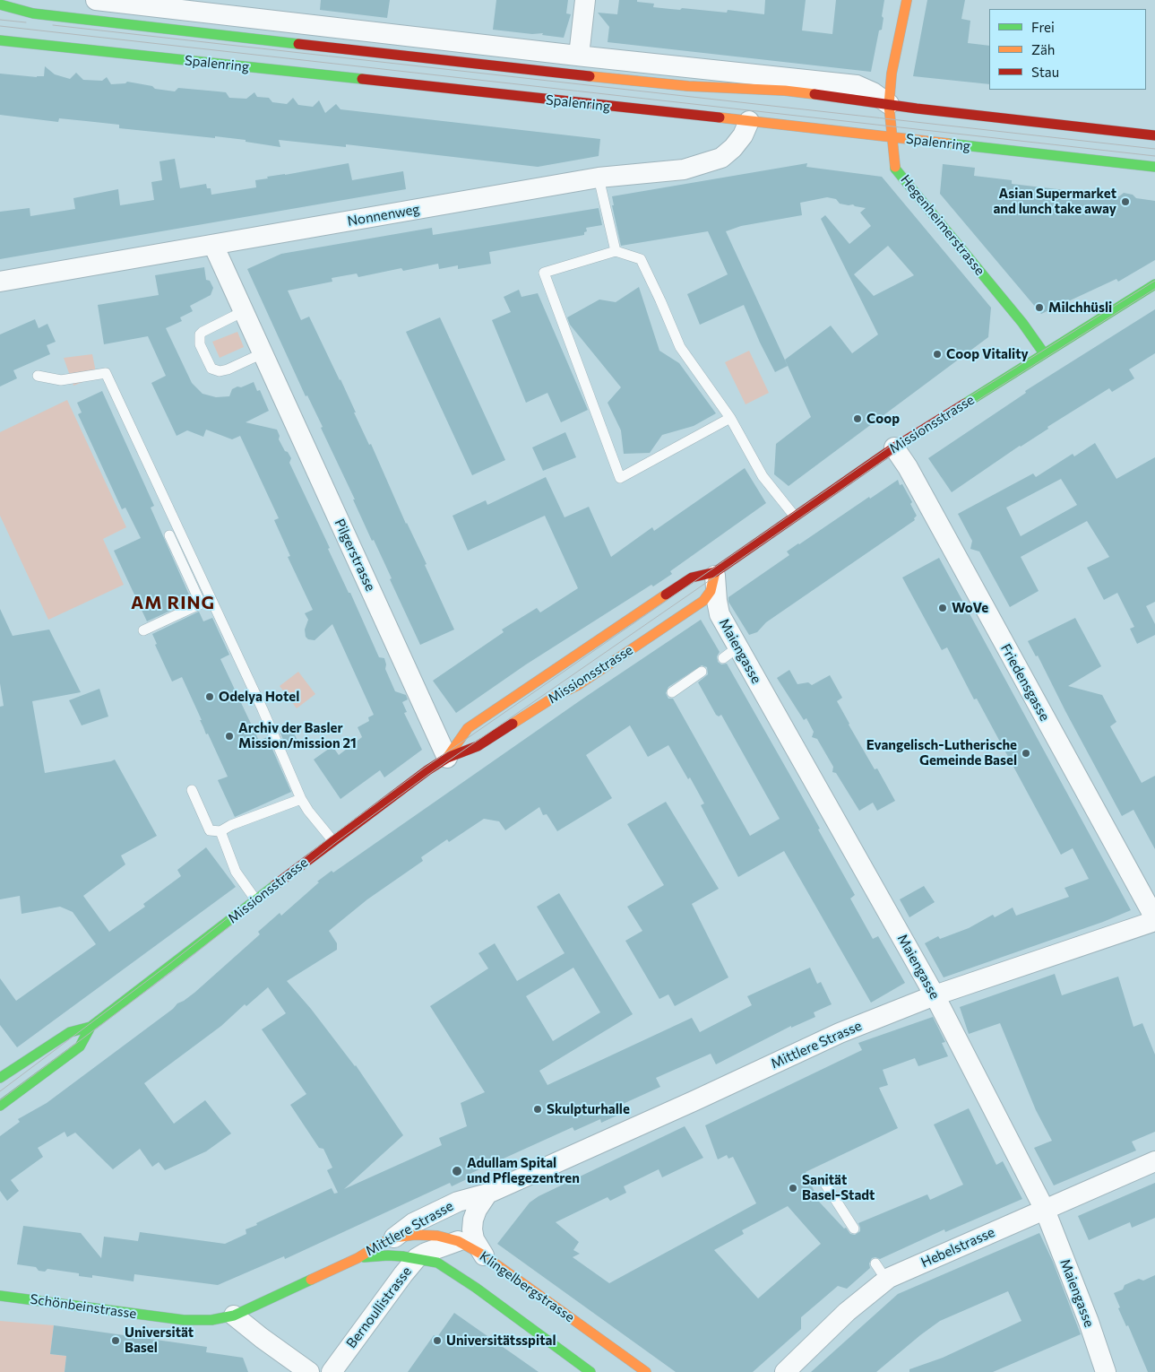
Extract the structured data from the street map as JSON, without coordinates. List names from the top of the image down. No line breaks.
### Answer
{"streets":{"main road":["Spalenring","Hegenheimerstrasse","Missionsstrasse","Mittlere Strasse","Klingelbergstrasse","Schönbeinstrasse"],"street":["Nonnenweg","Pilgerstrasse","Maiengasse","Friedensgasse","Hebelstrasse","Bernoullistrasse"]},"crossings":[["Spalenring","Nonnenweg"],["Spalenring","Hegenheimerstrasse"],["Nonnenweg","Pilgerstrasse"],["Hegenheimerstrasse","Missionsstrasse"],["Missionsstrasse","Pilgerstrasse"],["Missionsstrasse","Maiengasse"],["Missionsstrasse","Friedensgasse"],["Maiengasse","Mittlere Strasse"],["Maiengasse","Hebelstrasse"],["Friedensgasse","Mittlere Strasse"],["Mittlere Strasse","Klingelbergstrasse"],["Mittlere Strasse","Schönbeinstrasse"],["Mittlere Strasse","Bernoullistrasse"],["Klingelbergstrasse","Bernoullistrasse"]],"districts":["AM RING"],"places":["Asian Supermarket and lunch take away","Milchhüsli","Coop Vitality","Coop","WoVe","Odelya Hotel","Archiv der Basler Mission/mission 21","Evangelisch-Lutherische Gemeinde Basel","Skulpturhalle","Adullam Spital und Pflegezentren","Sanität Basel-Stadt","Universität Basel","Universitätsspital"],"legend":["Frei","Zäh","Stau"]}
